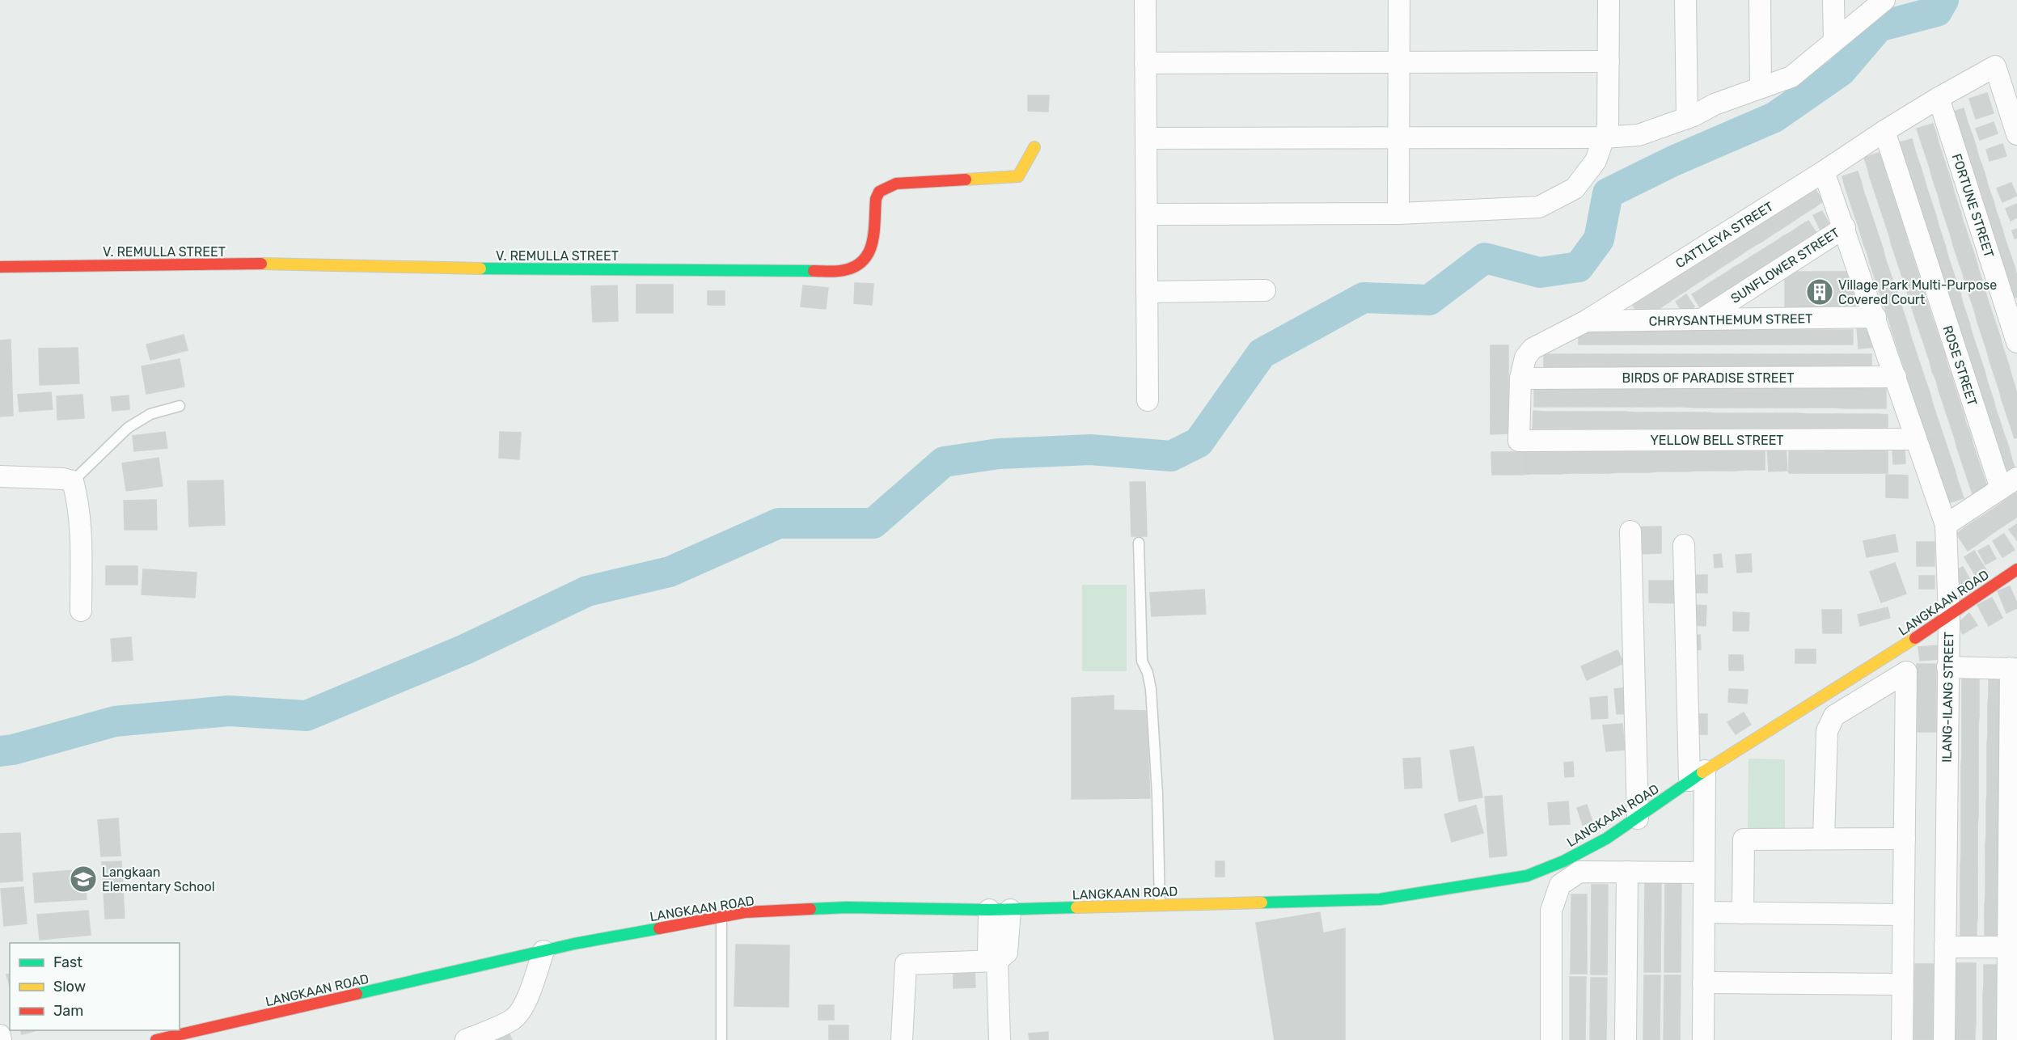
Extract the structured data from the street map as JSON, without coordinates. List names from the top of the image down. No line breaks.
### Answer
{"streets":{"street":["FORTUNE STREET","CATTLEYA STREET","V. REMULLA STREET","SUNFLOWER STREET","CHRYSANTHEMUM STREET","ROSE STREET","BIRDS OF PARADISE STREET","YELLOW BELL STREET","LANGKAAN ROAD","ILANG-ILANG STREET"]},"crossings":[["FORTUNE STREET","CATTLEYA STREET"],["CATTLEYA STREET","CHRYSANTHEMUM STREET"],["CATTLEYA STREET","ROSE STREET"],["CATTLEYA STREET","BIRDS OF PARADISE STREET"],["CATTLEYA STREET","YELLOW BELL STREET"],["CATTLEYA STREET","ILANG-ILANG STREET"],["SUNFLOWER STREET","CHRYSANTHEMUM STREET"],["SUNFLOWER STREET","ILANG-ILANG STREET"],["CHRYSANTHEMUM STREET","ILANG-ILANG STREET"],["BIRDS OF PARADISE STREET","ILANG-ILANG STREET"],["YELLOW BELL STREET","ILANG-ILANG STREET"],["LANGKAAN ROAD","ILANG-ILANG STREET"]],"places":{"building":["Village Park Multi-Purpose Covered Court"],"school or university":["Langkaan Elementary School"]},"legend":["Fast","Slow","Jam"]}
